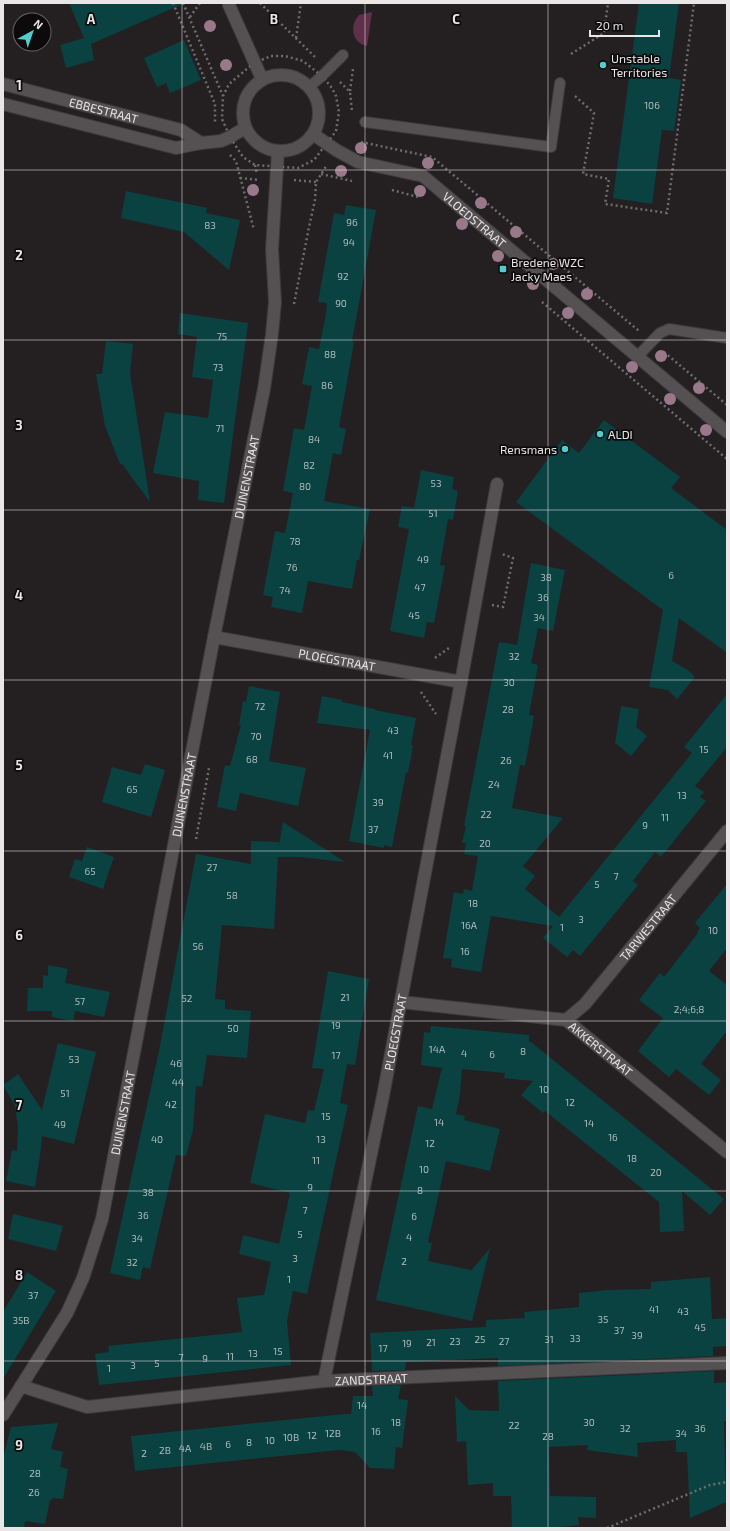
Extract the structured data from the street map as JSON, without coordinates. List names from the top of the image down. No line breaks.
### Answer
{"streets":{"street":["EBBESTRAAT","VLOEDSTRAAT","DUINENSTRAAT","PLOEGSTRAAT","TARWESTRAAT","AKKERSTRAAT","ZANDSTRAAT"]},"crossings":[["EBBESTRAAT","VLOEDSTRAAT"],["EBBESTRAAT","DUINENSTRAAT"],["VLOEDSTRAAT","DUINENSTRAAT"],["DUINENSTRAAT","PLOEGSTRAAT"],["DUINENSTRAAT","ZANDSTRAAT"],["PLOEGSTRAAT","AKKERSTRAAT"],["PLOEGSTRAAT","ZANDSTRAAT"],["TARWESTRAAT","AKKERSTRAAT"]],"places":{"other":["Unstable Territories","ALDI","Rensmans"],"transit":["Bredene WZC Jacky Maes"]},"house_numbers":["106","96","83","94","92","90","75","88","73","86","71","84","82","53","80","51","78","49","76","6","38","47","74","36","45","34","32","30","72","28","43","70","15","41","68","26","24","65","13","39","22","11","9","37","20","27","65","7","5","58","18","3","16A","1","10","56","16","21","52","57","2;4;6;8","19","50","14A","8","4","6","17","53","46","44","10","51","12","42","15","14","14","49","16","40","13","12","18","11","10","20","9","8","38","7","36","6","5","4","34","3","2","32","1","37","41","43","35","35B","45","37","39","33","25","31","23","27","21","19","17","15","13","11","7","9","5","3","1","14","18","30","22","32","36","16","12B","34","12","28","10B","10","8","6","4B","4A","2B","2","28","26"],"scale_bar":"20 m","north":"top right","grid":{"columns":["A","B","C"],"rows":["1","2","3","4","5","6","7","8","9"]}}
